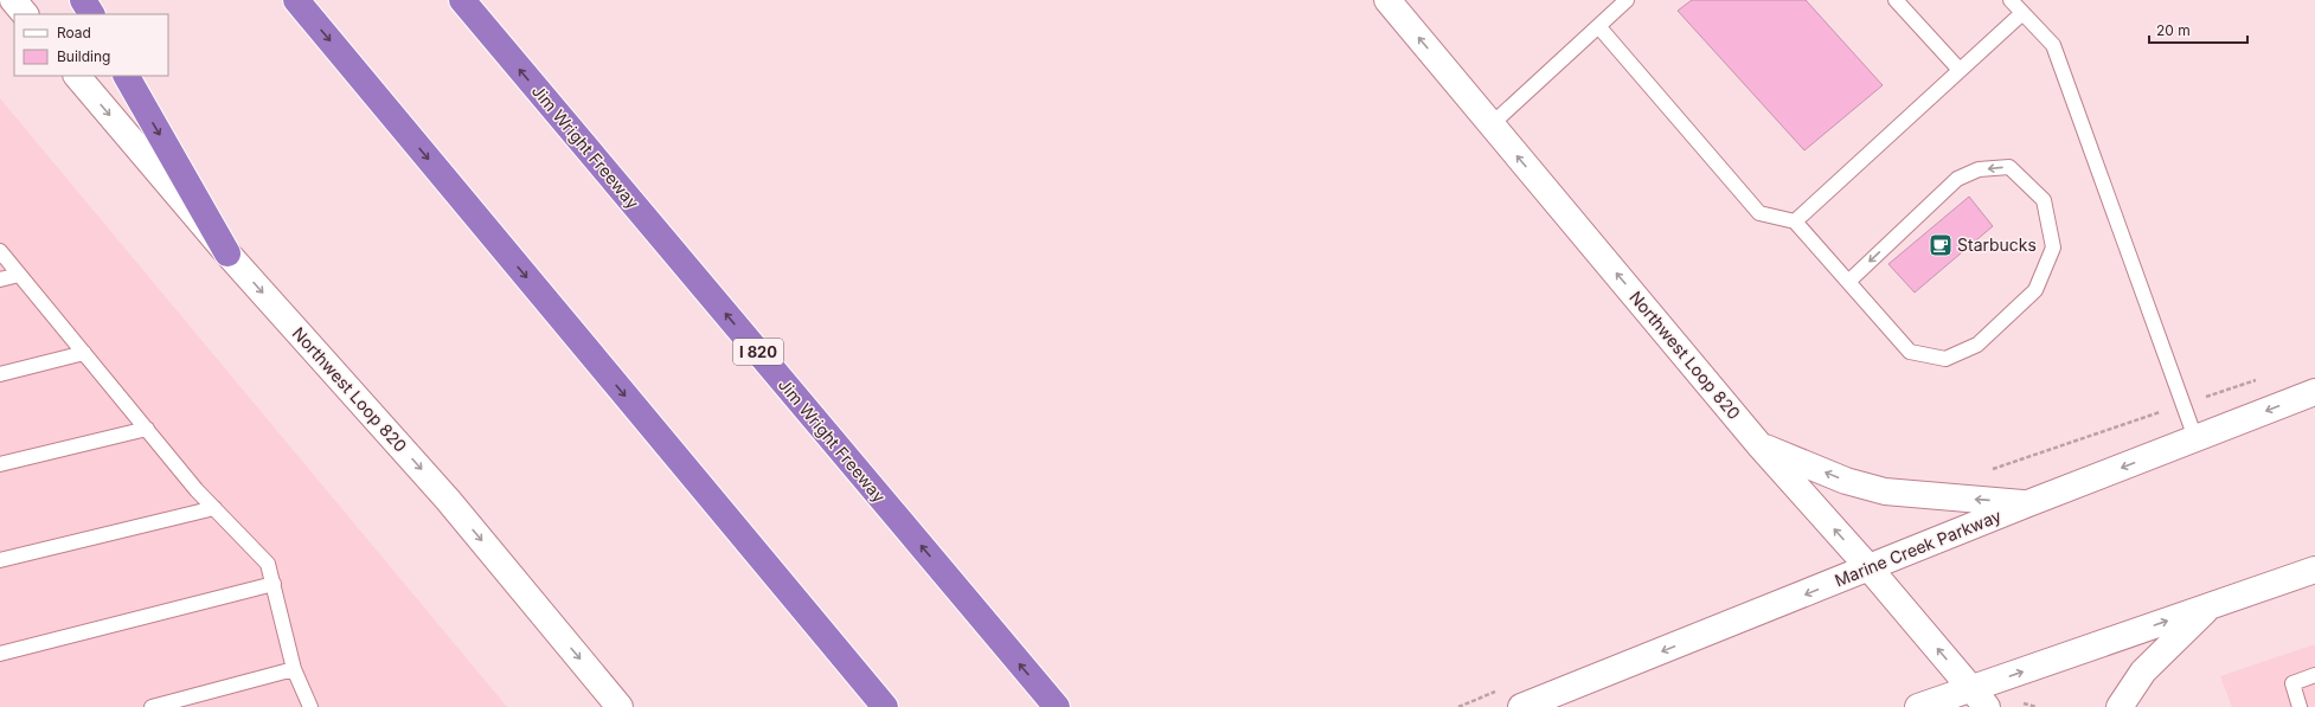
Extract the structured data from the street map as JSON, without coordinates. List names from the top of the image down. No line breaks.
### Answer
{"streets":{"highway":["Jim Wright Freeway","I 820"],"main road":["Northwest Loop 820","Marine Creek Parkway"]},"crossings":[["Northwest Loop 820","Marine Creek Parkway"]],"places":{"cafe":["Starbucks"]},"legend":["Road","Building"],"scale_bar":"20 m"}
